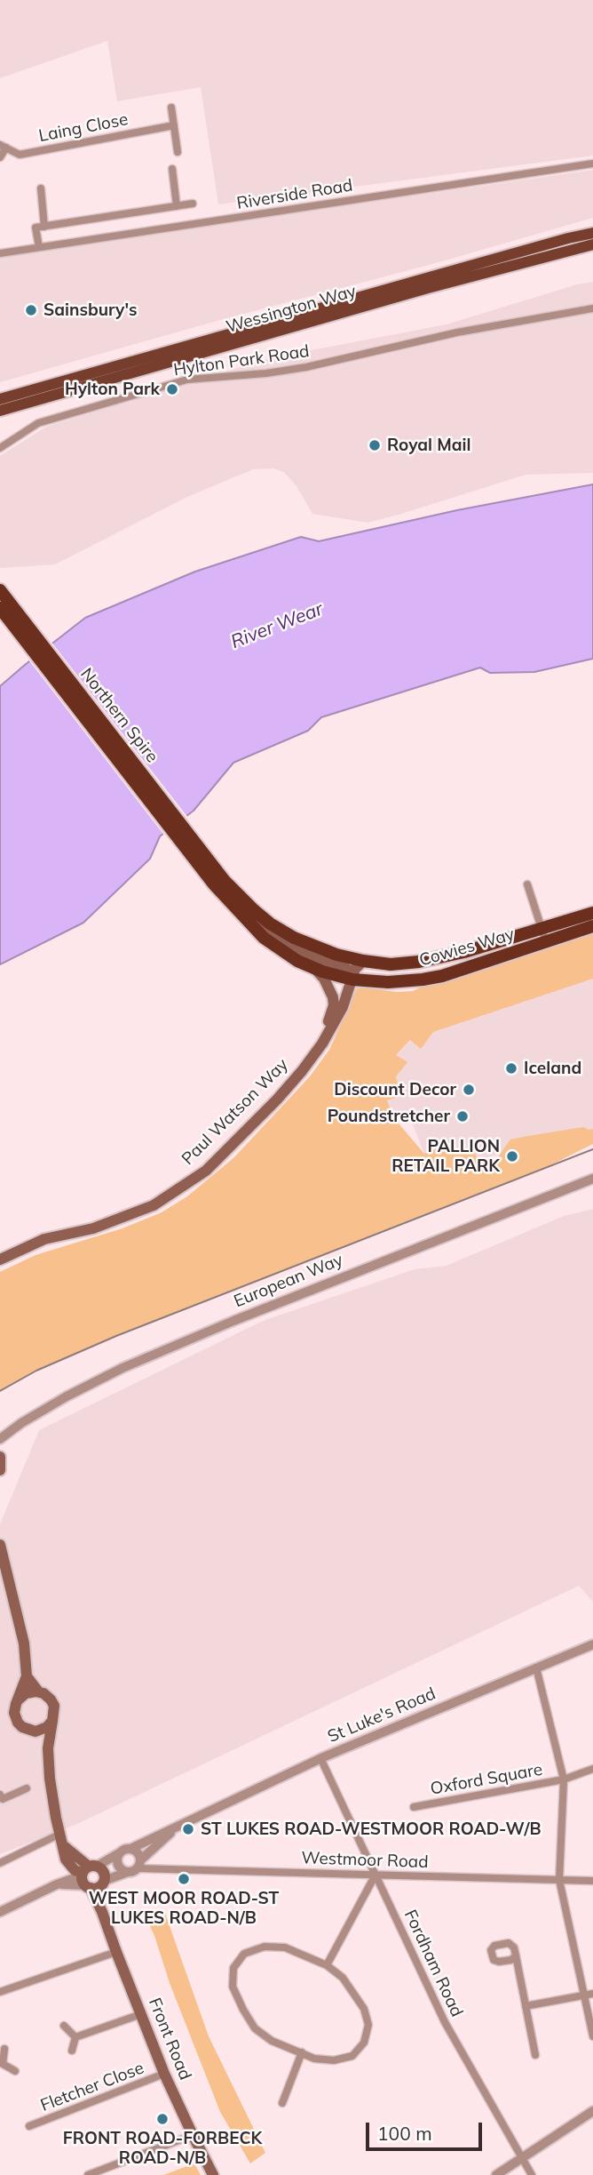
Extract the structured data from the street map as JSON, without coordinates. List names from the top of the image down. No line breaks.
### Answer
{"streets":{"highway":["Northern Spire","Cowies Way"],"main road":["Wessington Way","Paul Watson Way","Front Road"],"street":["Laing Close","Riverside Road","Hylton Park Road","European Way","St Luke's Road","Oxford Square","Westmoor Road","Fordham Road","Fletcher Close"]},"crossings":[["Northern Spire","Cowies Way"],["Cowies Way","Paul Watson Way"],["St Luke's Road","Westmoor Road"],["St Luke's Road","Fordham Road"],["Westmoor Road","Fordham Road"],["Front Road","Fletcher Close"]],"water":["River Wear"],"places":["Sainsbury's","Hylton Park","Royal Mail","Iceland","Discount Decor","Poundstretcher","PALLION RETAIL PARK","ST LUKES ROAD-WESTMOOR ROAD-W/B","WEST MOOR ROAD-ST LUKES ROAD-N/B","FRONT ROAD-FORBECK ROAD-N/B"],"scale_bar":"100 m"}
